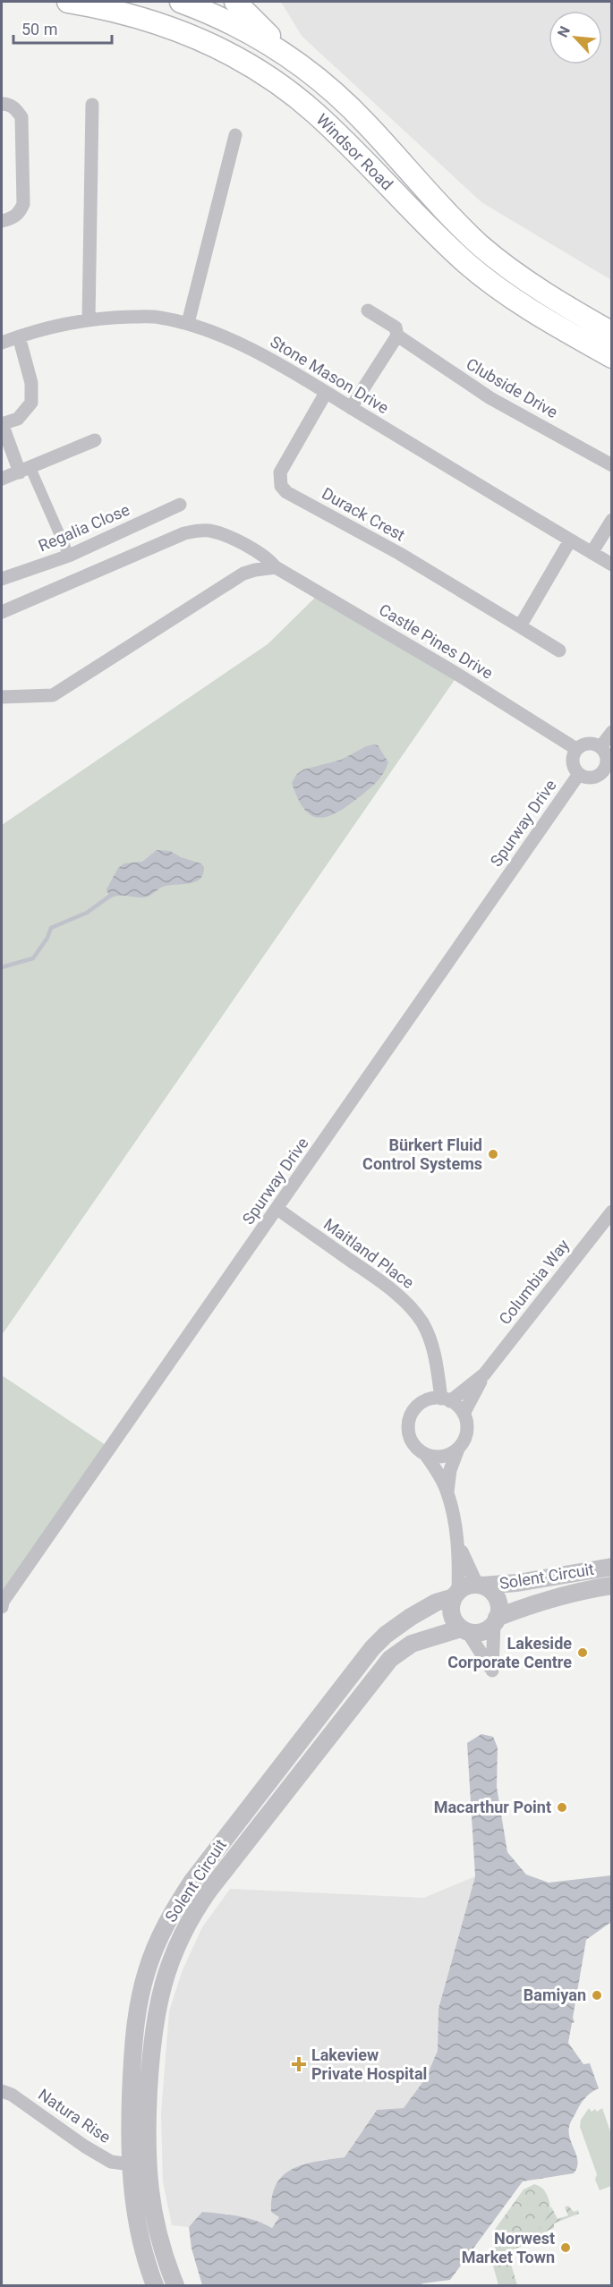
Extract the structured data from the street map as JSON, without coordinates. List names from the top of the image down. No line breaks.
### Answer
{"streets":{"main road":["Windsor Road"],"street":["Stone Mason Drive","Clubside Drive","Durack Crest","Regalia Close","Castle Pines Drive","Spurway Drive","Maitland Place","Columbia Way","Solent Circuit","Natura Rise"]},"crossings":[["Stone Mason Drive","Durack Crest"],["Castle Pines Drive","Spurway Drive"],["Spurway Drive","Maitland Place"],["Maitland Place","Columbia Way"],["Solent Circuit","Natura Rise"]],"places":{"other":["Bürkert Fluid Control Systems","Lakeside Corporate Centre","Macarthur Point","Bamiyan","Norwest Market Town"],"health":["Lakeview Private Hospital"]},"scale_bar":"50 m","north":"top left"}
